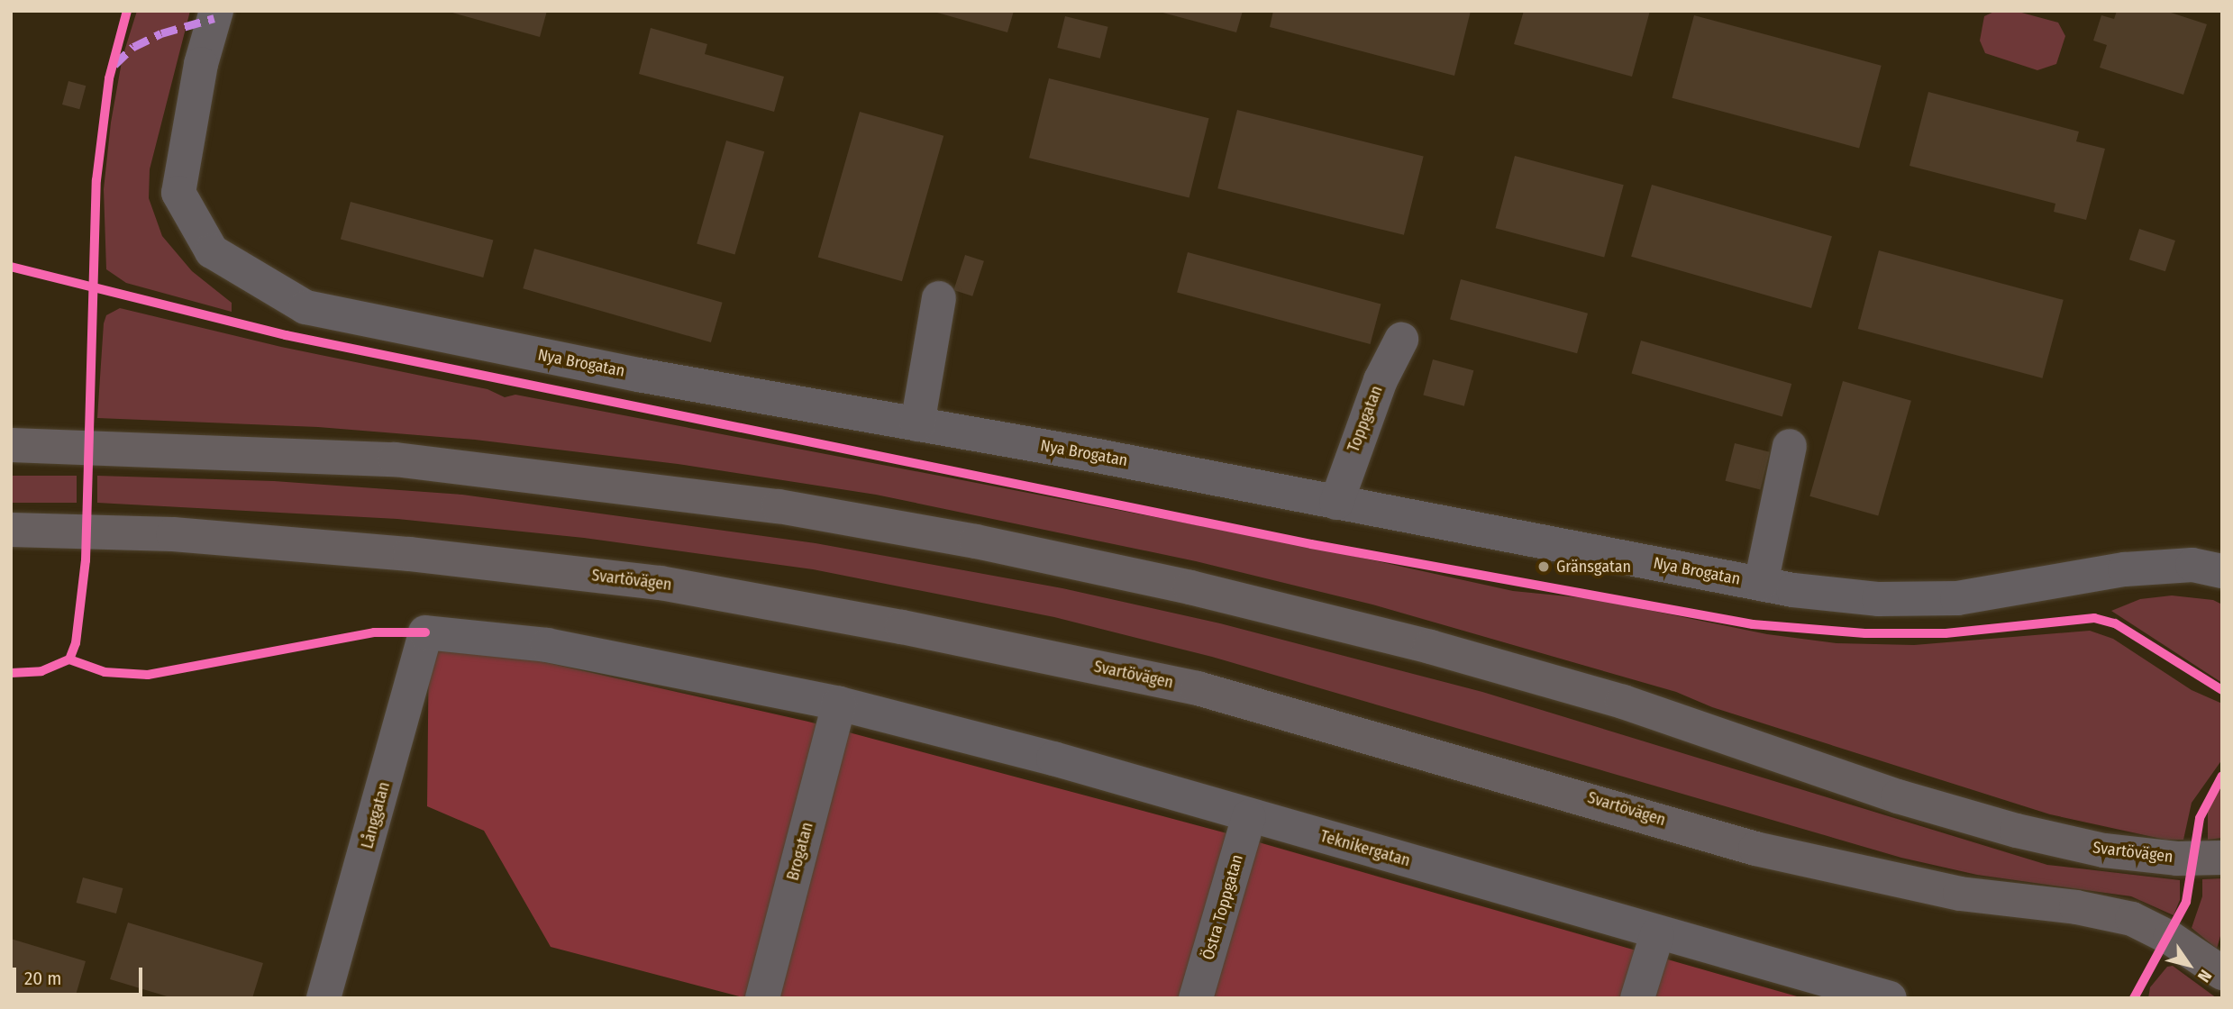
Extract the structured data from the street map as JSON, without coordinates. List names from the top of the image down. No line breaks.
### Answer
{"streets":{"main road":["Svartövägen"],"street":["Nya Brogatan","Toppgatan","Långgatan","Teknikergatan","Brogatan","Östra Toppgatan"]},"crossings":[["Nya Brogatan","Toppgatan"],["Långgatan","Teknikergatan"],["Teknikergatan","Brogatan"],["Teknikergatan","Östra Toppgatan"]],"places":["Gränsgatan"],"scale_bar":"20 m","north":"bottom right"}
